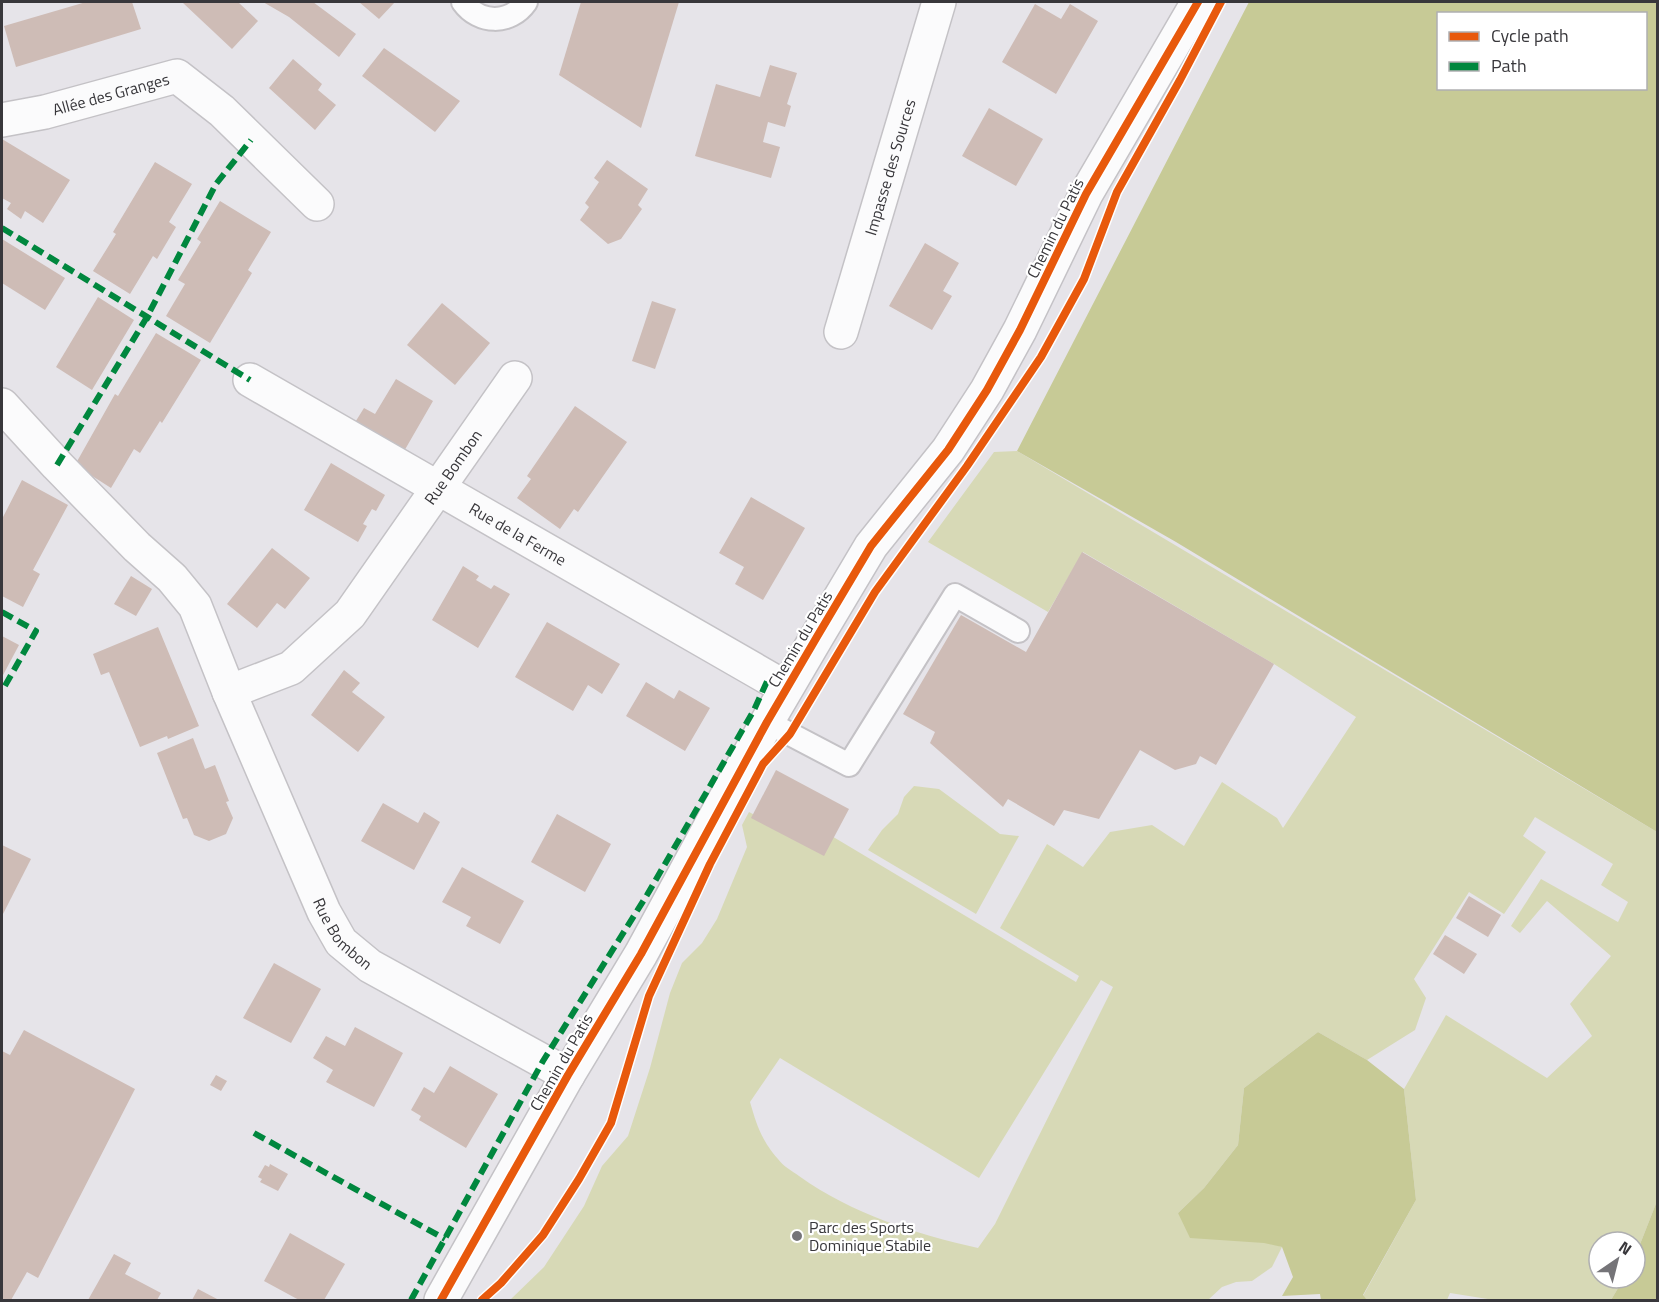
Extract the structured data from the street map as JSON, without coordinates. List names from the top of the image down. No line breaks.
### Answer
{"streets":{"street":["Allée des Granges","Impasse des Sources","Chemin du Patis","Rue Bombon","Rue de la Ferme"]},"crossings":[["Chemin du Patis","Rue Bombon"],["Chemin du Patis","Rue de la Ferme"],["Rue Bombon","Rue de la Ferme"]],"places":["Parc des Sports Dominique Stabile"],"legend":["Cycle path","Path"],"north":"top right"}
